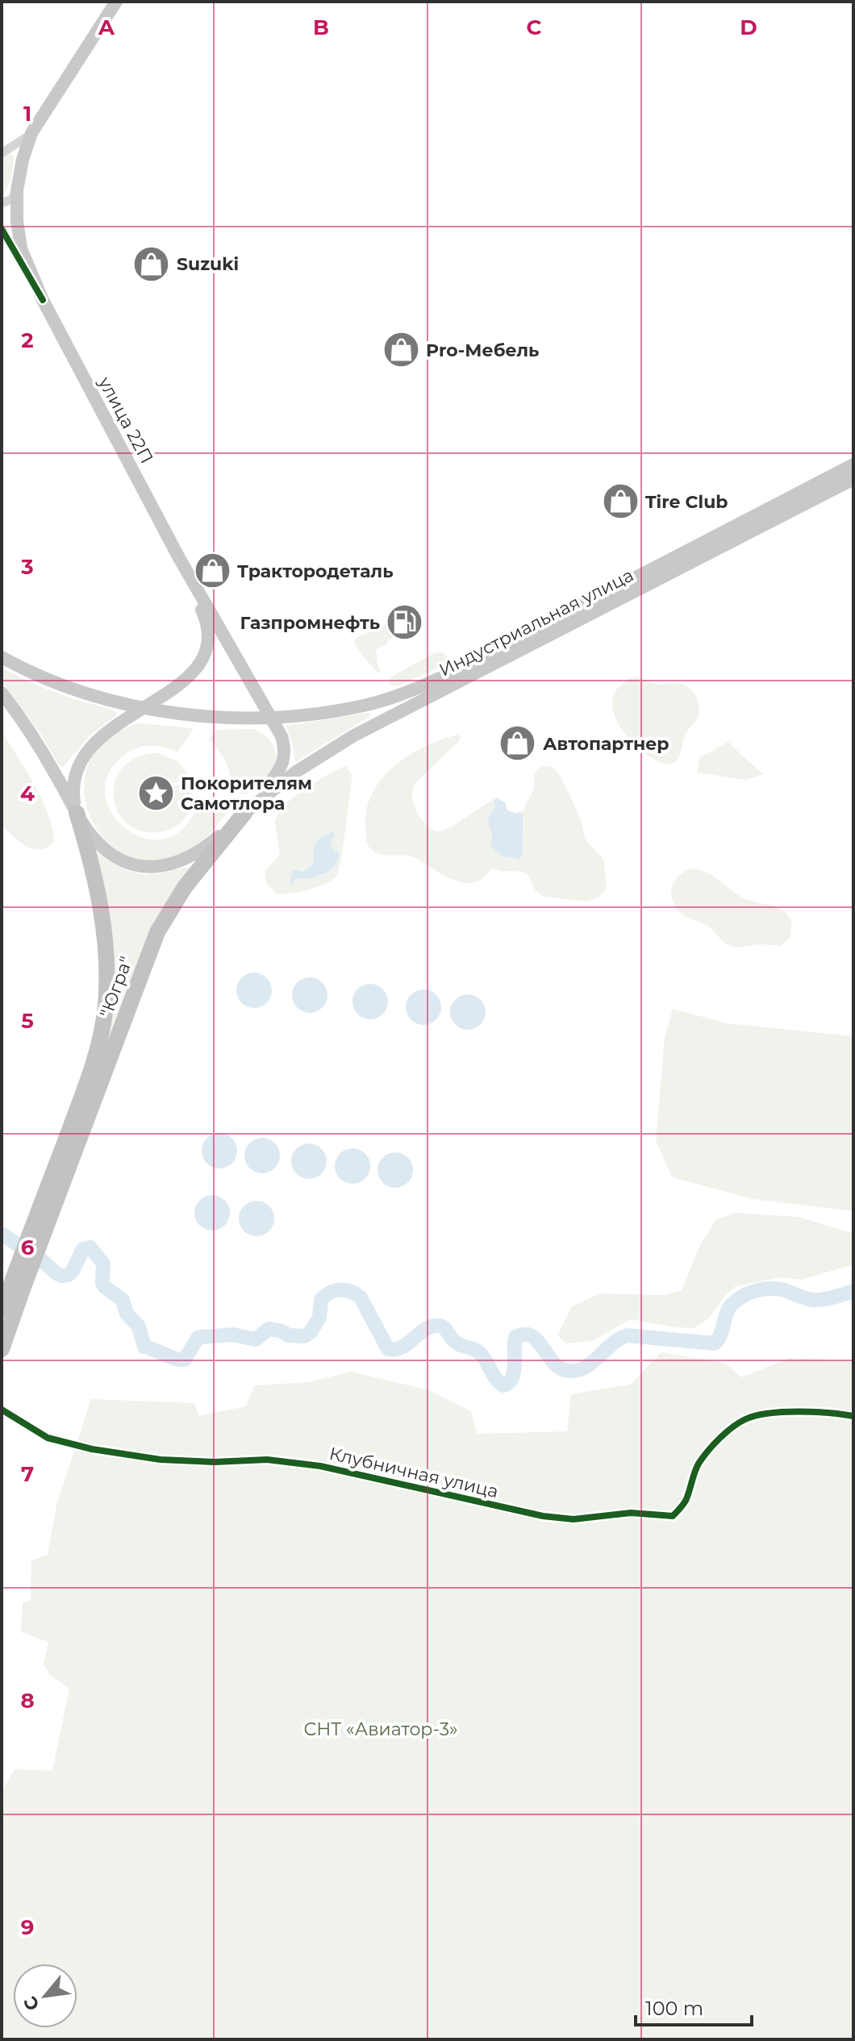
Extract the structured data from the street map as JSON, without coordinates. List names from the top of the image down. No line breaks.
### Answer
{"streets":{"highway":["\"Югра\""],"main road":["улица 22П","Индустриальная улица"],"street":["Клубничная улица"]},"crossings":[["улица 22П","Индустриальная улица"],["улица 22П","\"Югра\""],["Индустриальная улица","\"Югра\""]],"parks":["СНТ «Авиатор-3»"],"places":{"shop":["Suzuki","Pro-Мебель","Tire Club","Трактородеталь","Автопартнер"],"fuel station":["Газпромнефть"],"place":["Покорителям Самотлора"]},"scale_bar":"100 m","north":"bottom left","grid":{"columns":["A","B","C","D"],"rows":["1","2","3","4","5","6","7","8","9"]}}
